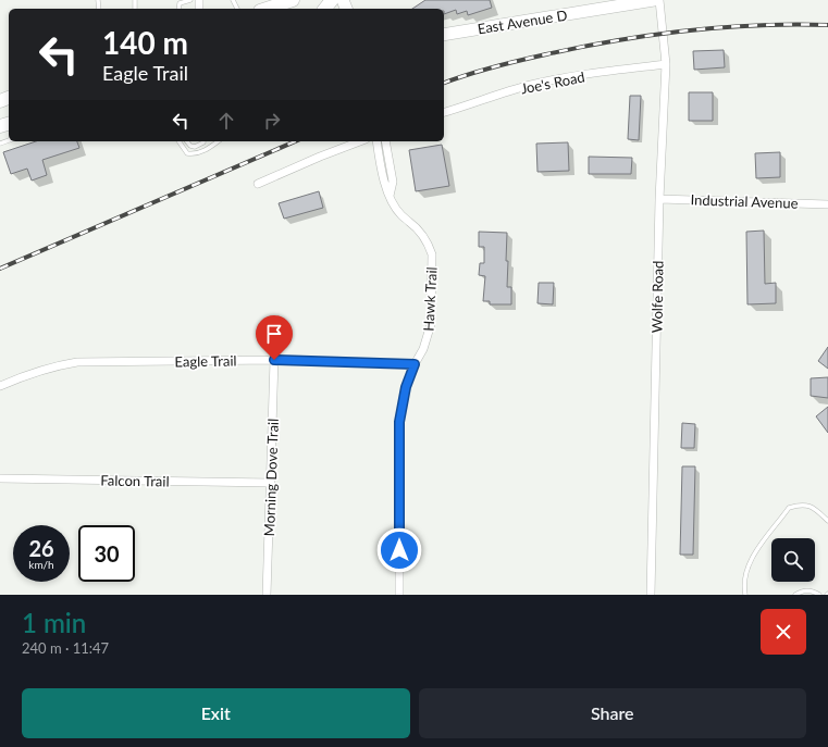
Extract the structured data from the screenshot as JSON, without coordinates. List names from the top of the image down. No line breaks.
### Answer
{"streets":{"main road":["East Avenue D"],"street":["Joe's Road","Industrial Avenue","Wolfe Road","Hawk Trail","Eagle Trail","Morning Dove Trail","Falcon Trail"]},"crossings":[["Joe's Road","Wolfe Road"],["Industrial Avenue","Wolfe Road"],["Hawk Trail","Eagle Trail"],["Eagle Trail","Morning Dove Trail"],["Morning Dove Trail","Falcon Trail"]],"page":{"turn":["140 m","Eagle Trail"],"speed":"26 km/h","limit":"30","heading":["1 min","240 m · 11:47"],"buttons":["Exit","Share"]}}
